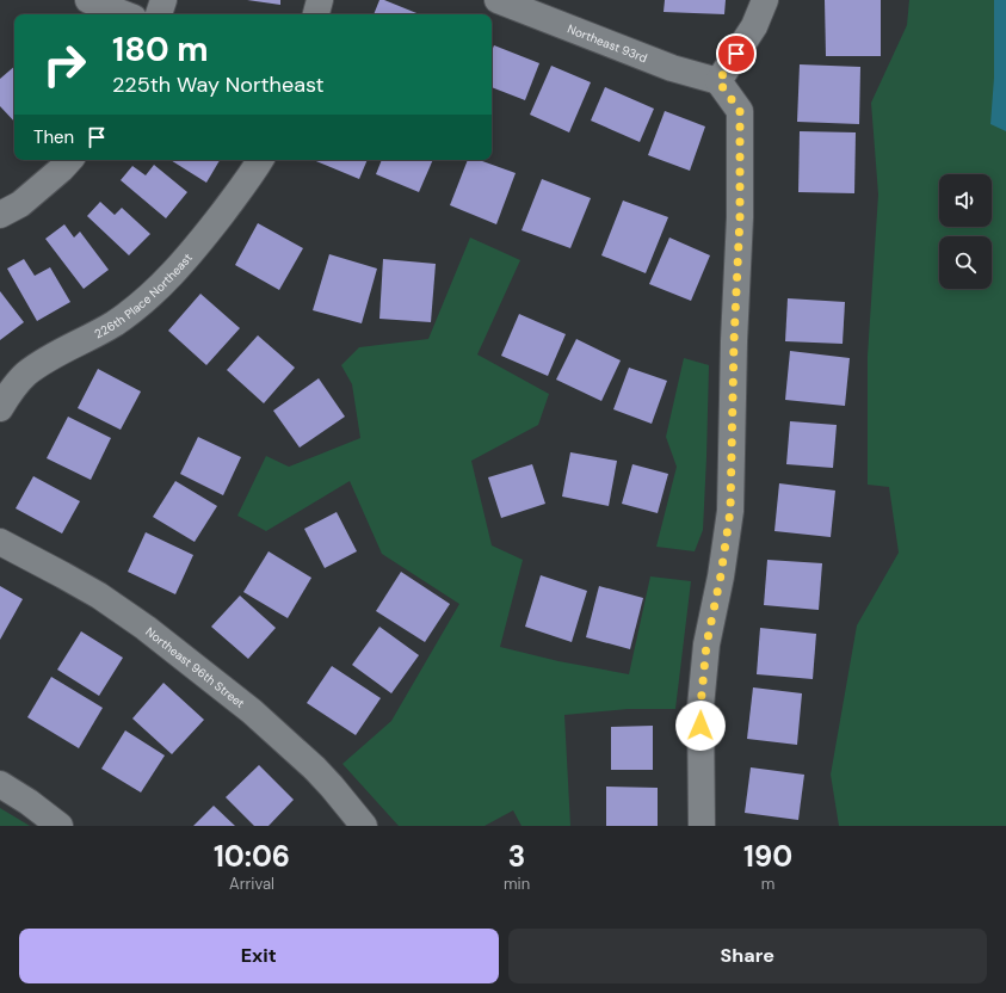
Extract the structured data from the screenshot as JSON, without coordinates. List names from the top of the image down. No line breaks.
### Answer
{"streets":{"street":["Northeast 93rd","226th Place Northeast","Northeast 96th Street"]},"page":{"turn":["180 m","225th Way Northeast"],"then":"Then","eta":["10:06","Arrival","3","min","190","m"],"buttons":["Exit","Share"]}}
